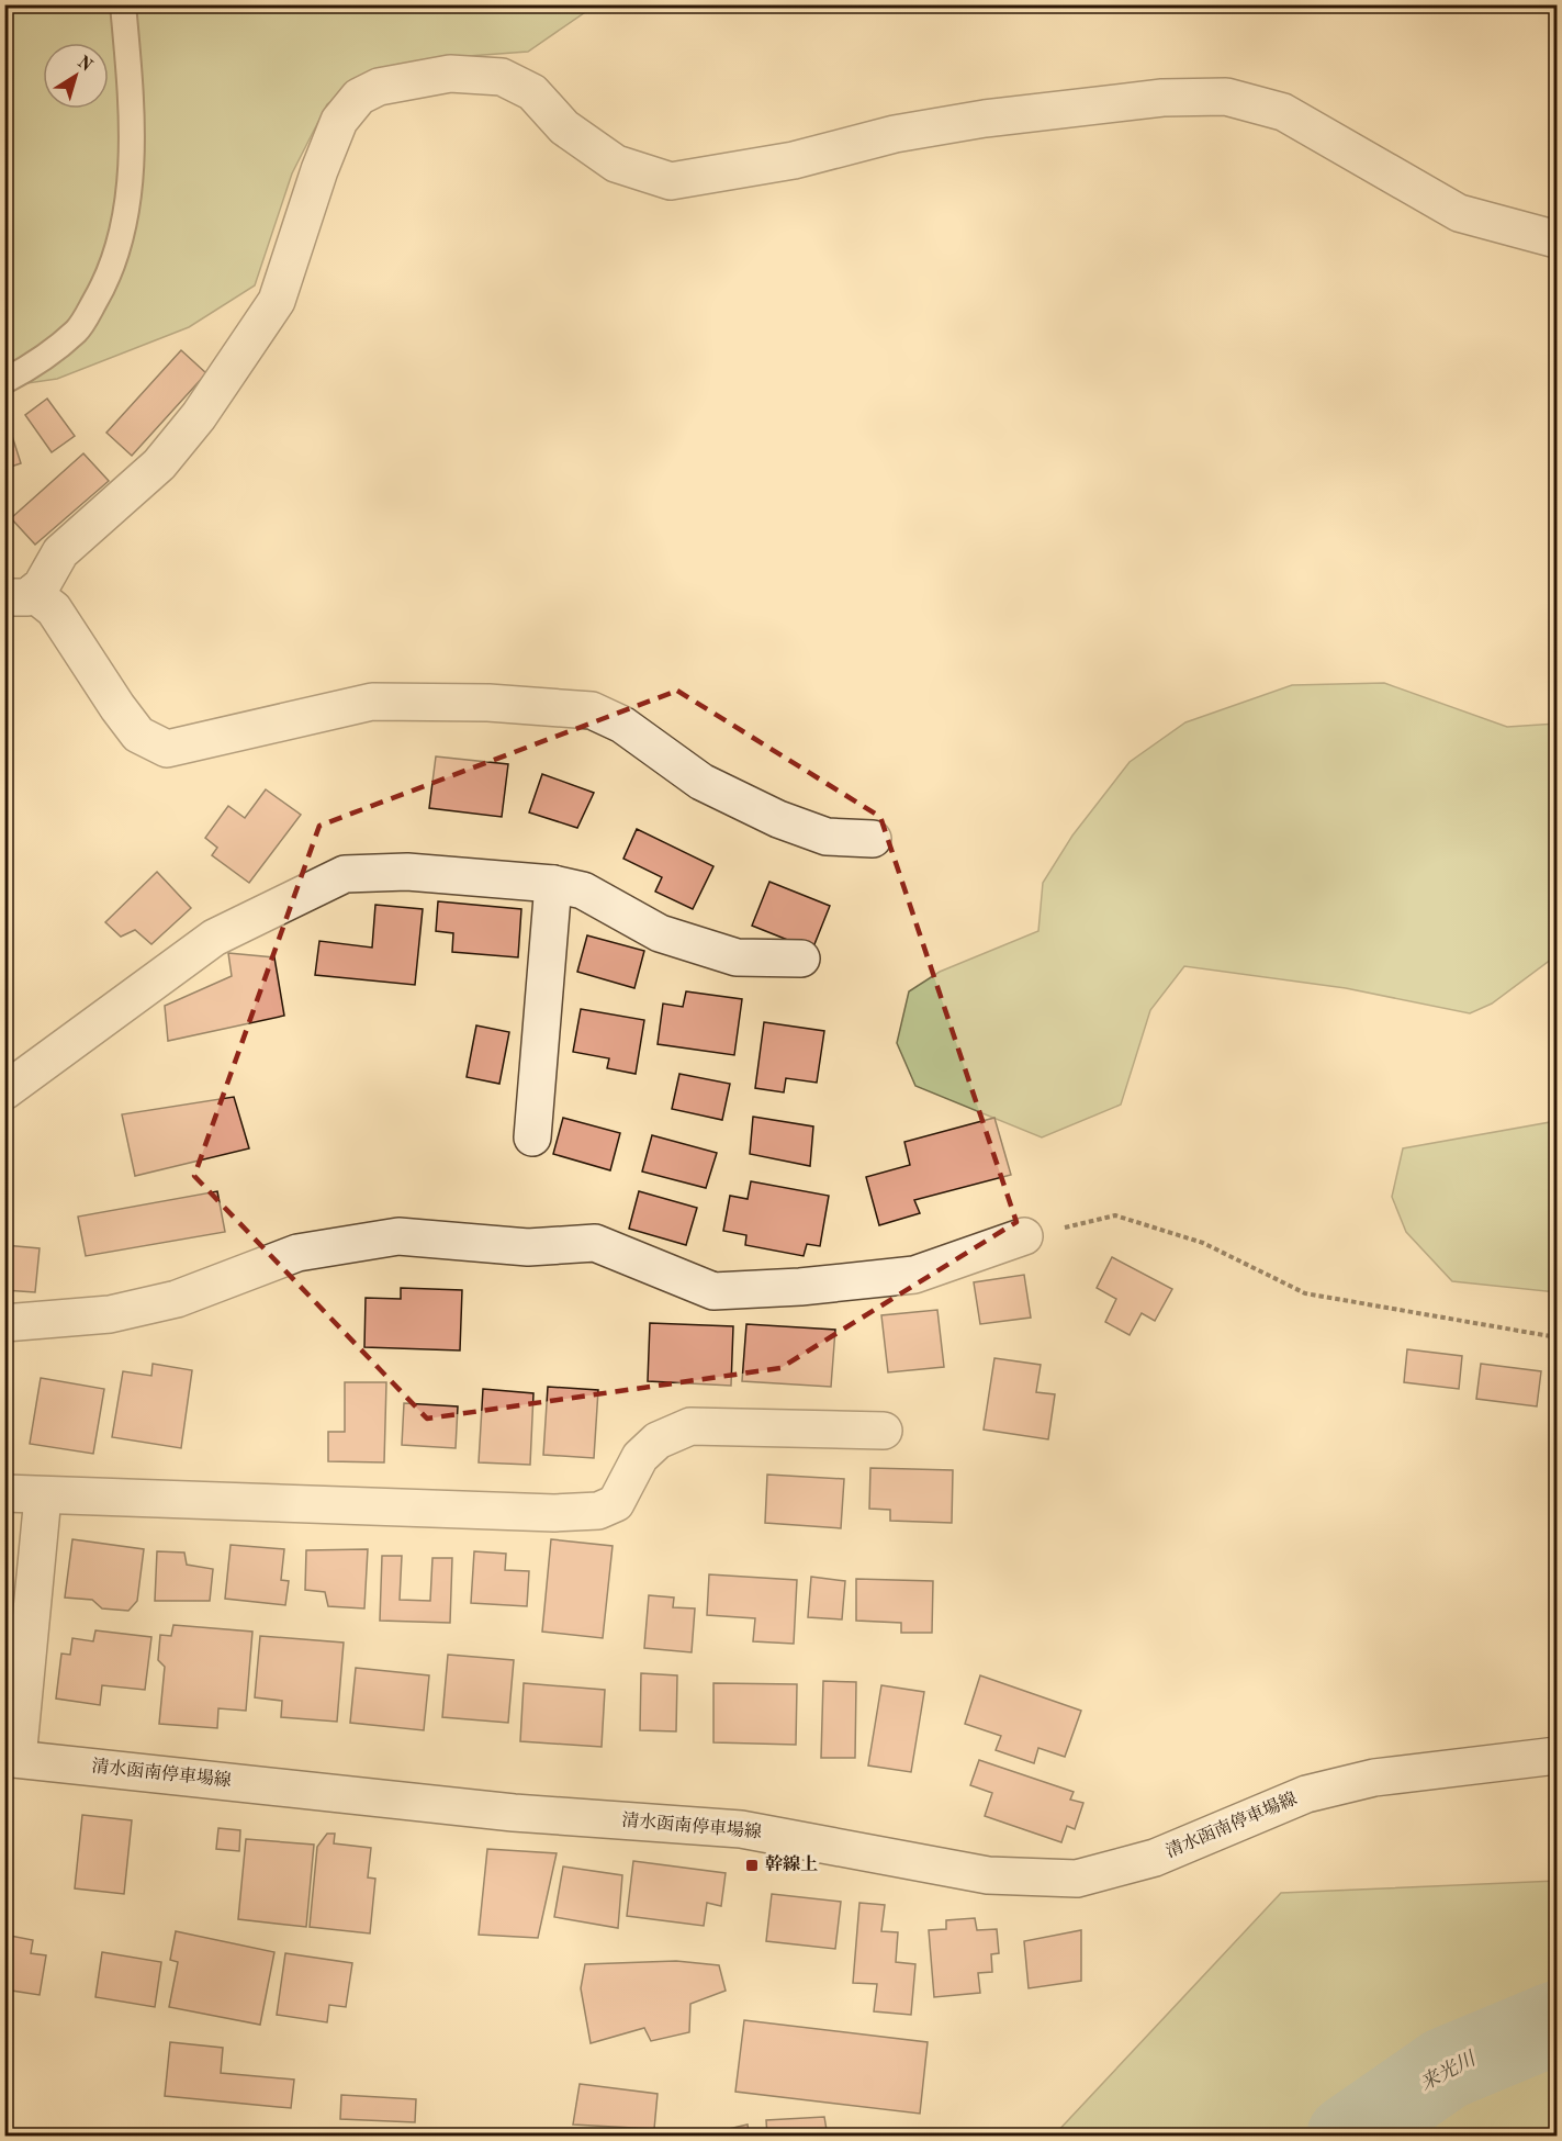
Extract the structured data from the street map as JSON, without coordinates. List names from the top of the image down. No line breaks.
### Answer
{"streets":{"street":["清水函南停車場線"]},"water":["来光川"],"places":{"transit":["幹線上"]},"north":"top right"}
